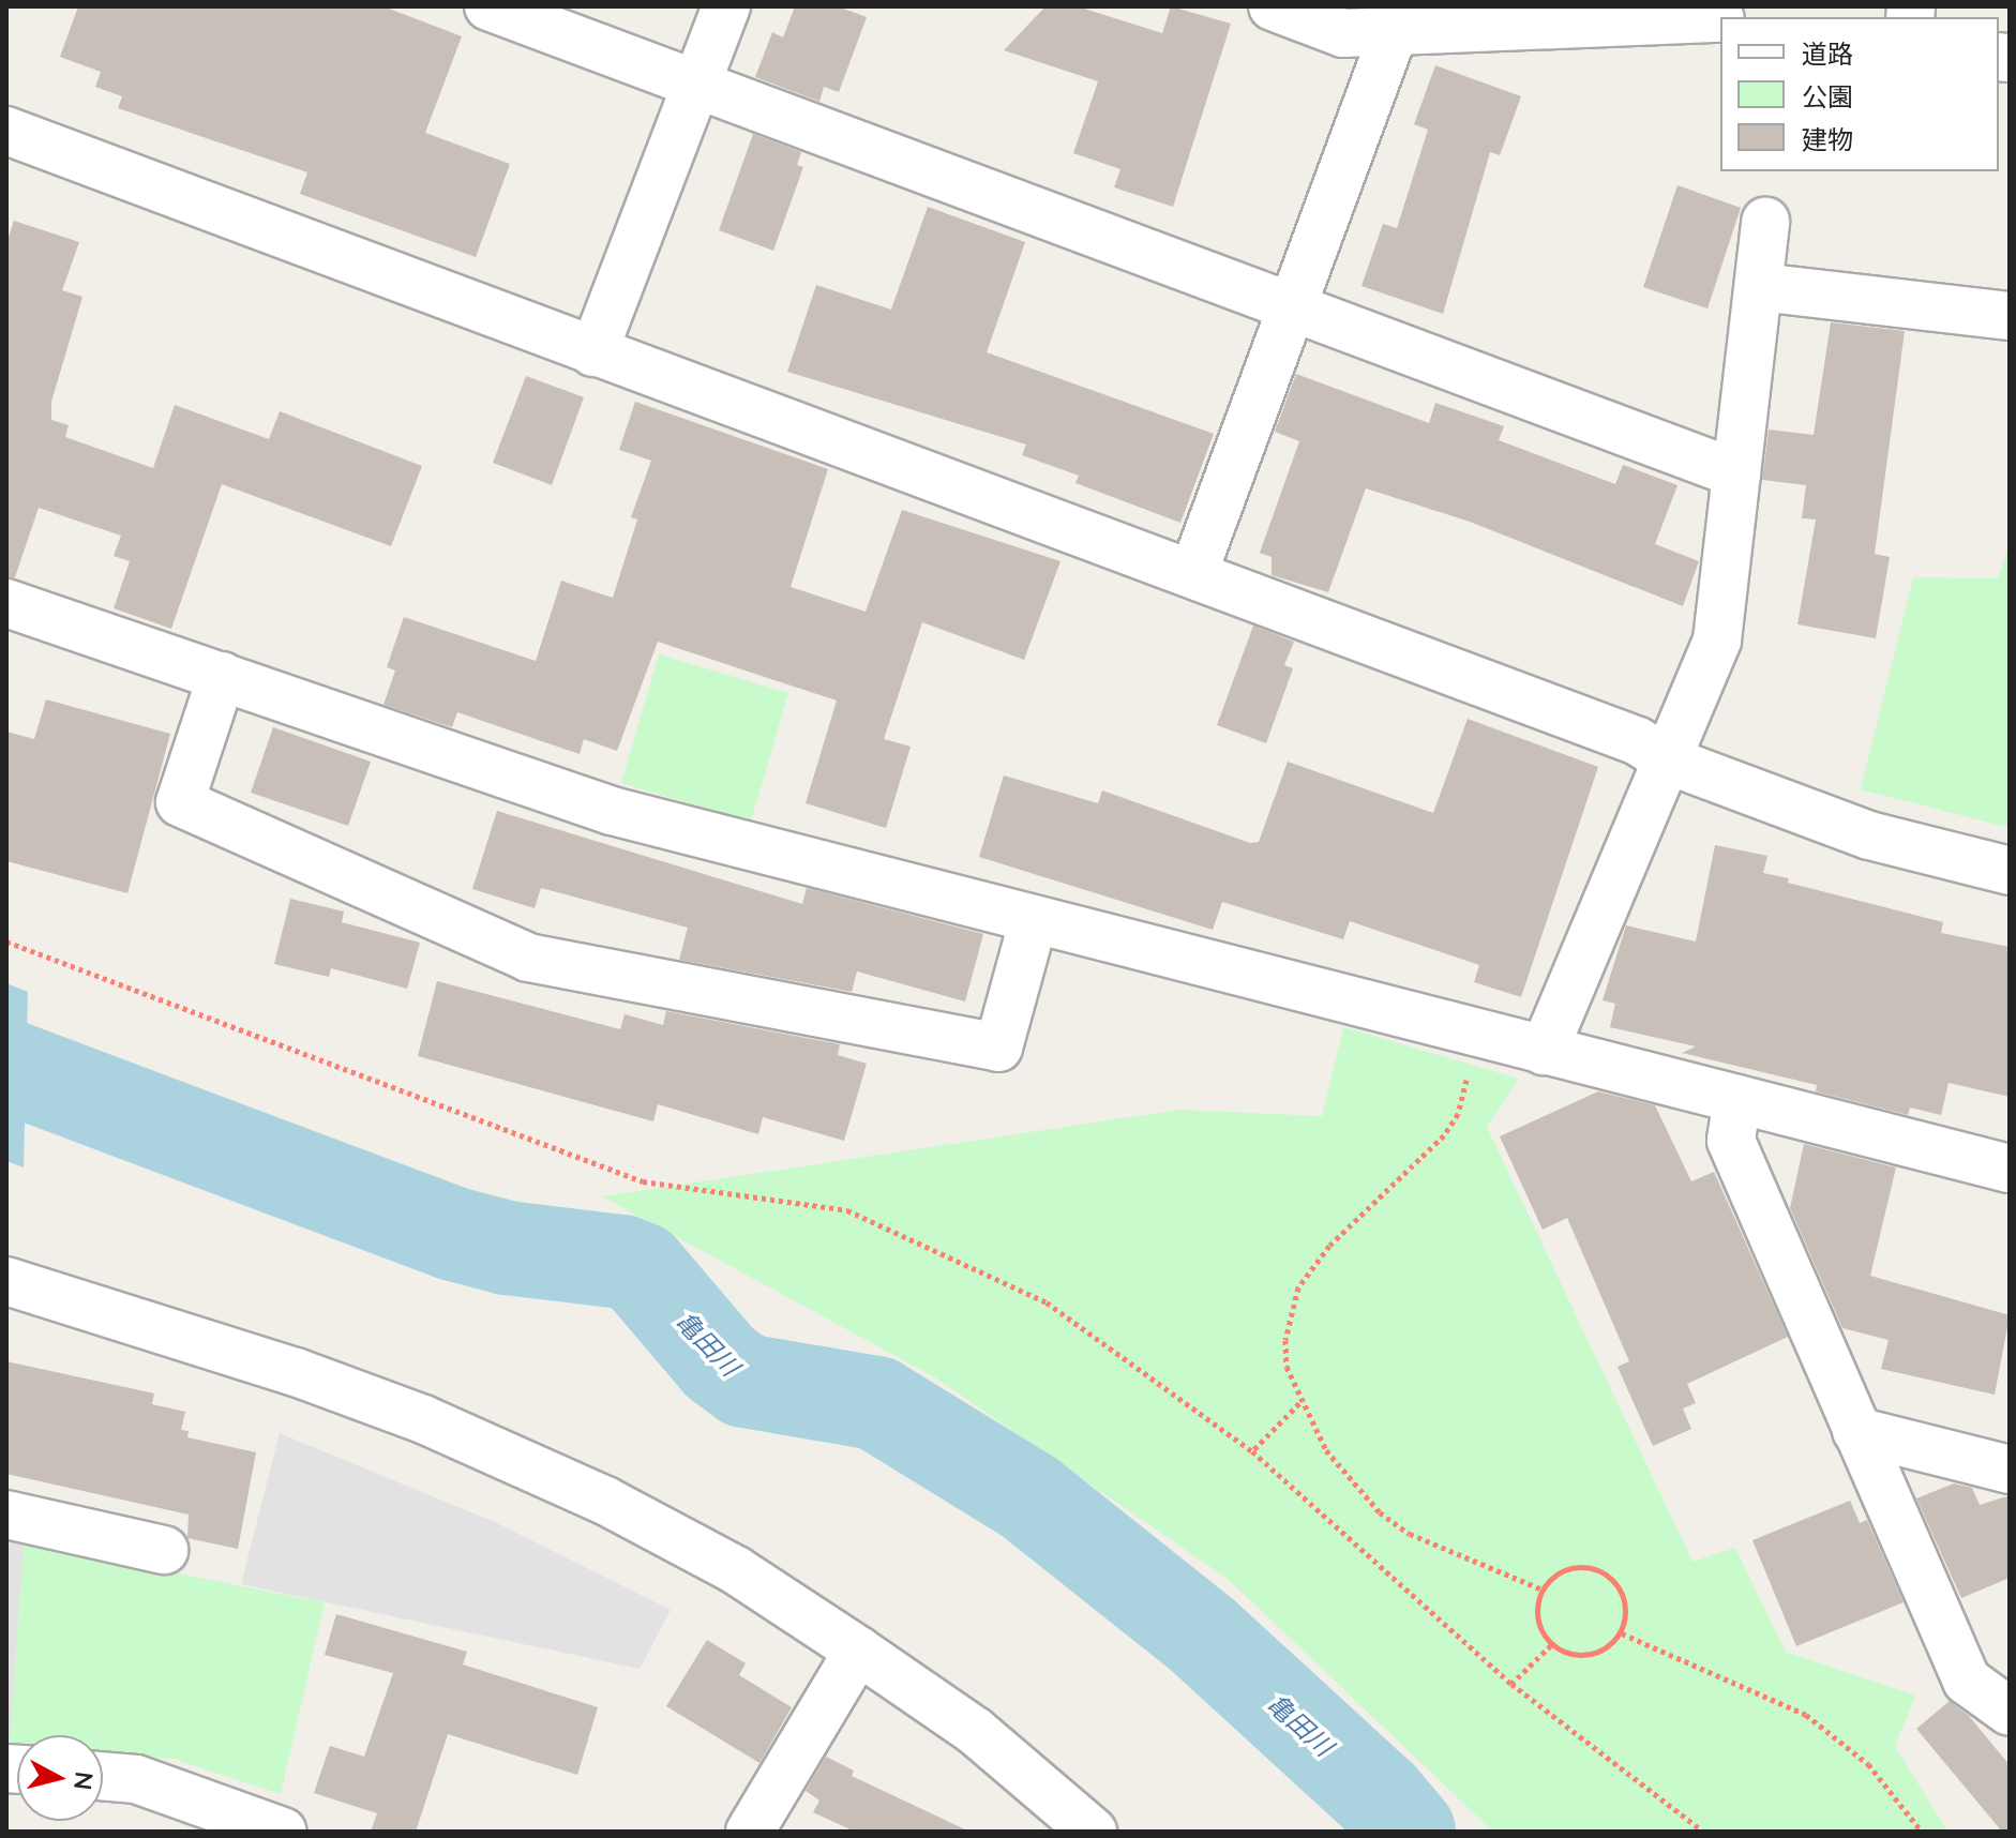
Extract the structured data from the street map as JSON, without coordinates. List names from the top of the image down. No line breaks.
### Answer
{"water":["亀田川"],"legend":["道路","公園","建物"],"north":"right"}
